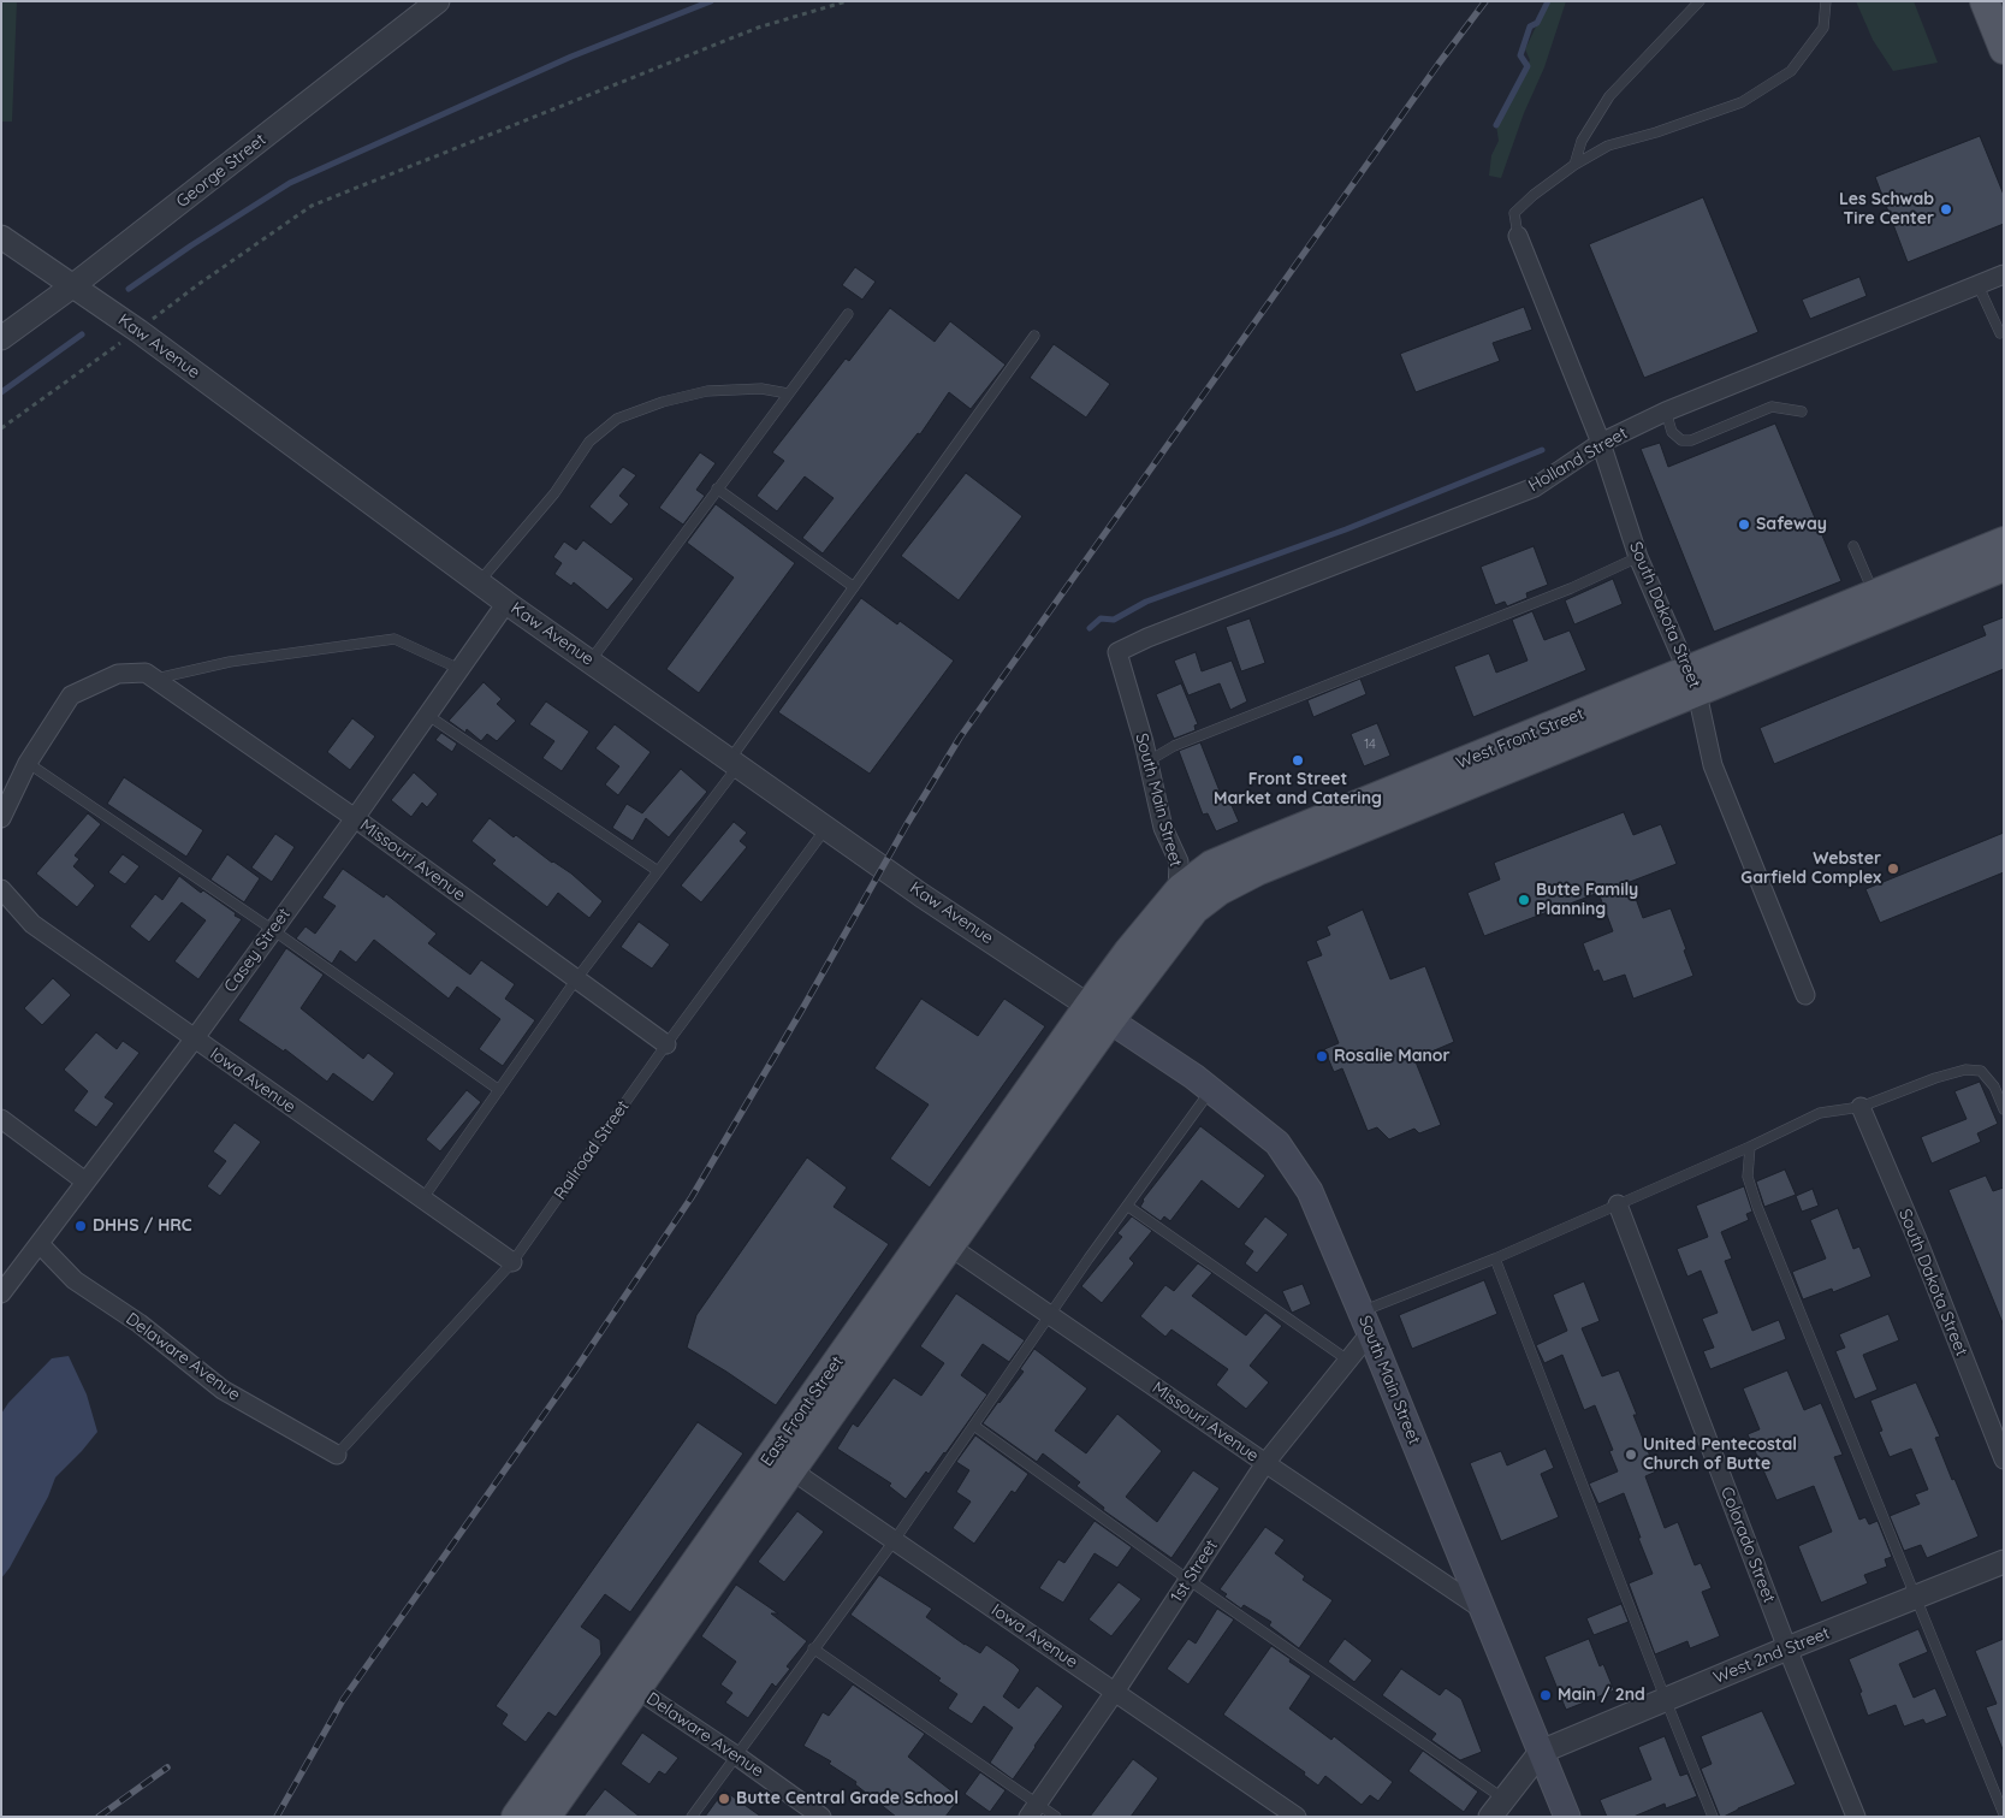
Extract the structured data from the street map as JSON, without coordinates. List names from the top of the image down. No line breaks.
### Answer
{"streets":{"main road":["West Front Street","South Main Street","East Front Street"],"street":["George Street","Kaw Avenue","Holland Street","South Dakota Street","Missouri Avenue","Casey Street","Iowa Avenue","Delaware Avenue","Colorado Street","1st Street","West 2nd Street"],"lane":["Railroad Street"]},"crossings":[["George Street","Kaw Avenue"],["Kaw Avenue","West Front Street"],["Kaw Avenue","South Main Street"],["Kaw Avenue","Casey Street"],["Kaw Avenue","Railroad Street"],["Kaw Avenue","East Front Street"],["Holland Street","South Dakota Street"],["Holland Street","South Main Street"],["South Dakota Street","West Front Street"],["West Front Street","South Main Street"],["West Front Street","East Front Street"],["South Main Street","Missouri Avenue"],["South Main Street","East Front Street"],["South Main Street","1st Street"],["South Main Street","West 2nd Street"],["Missouri Avenue","Casey Street"],["Missouri Avenue","Railroad Street"],["Missouri Avenue","East Front Street"],["Missouri Avenue","1st Street"],["Casey Street","Iowa Avenue"],["Casey Street","Delaware Avenue"],["Iowa Avenue","Railroad Street"],["Iowa Avenue","East Front Street"],["Iowa Avenue","1st Street"],["Railroad Street","Delaware Avenue"],["Delaware Avenue","East Front Street"],["Colorado Street","West 2nd Street"]],"places":["Les Schwab Tire Center","Safeway","Front Street Market and Catering","Webster Garfield Complex","Butte Family Planning","Rosalie Manor","DHHS / HRC","United Pentecostal Church of Butte","Main / 2nd","Butte Central Grade School"],"house_numbers":["14"]}
